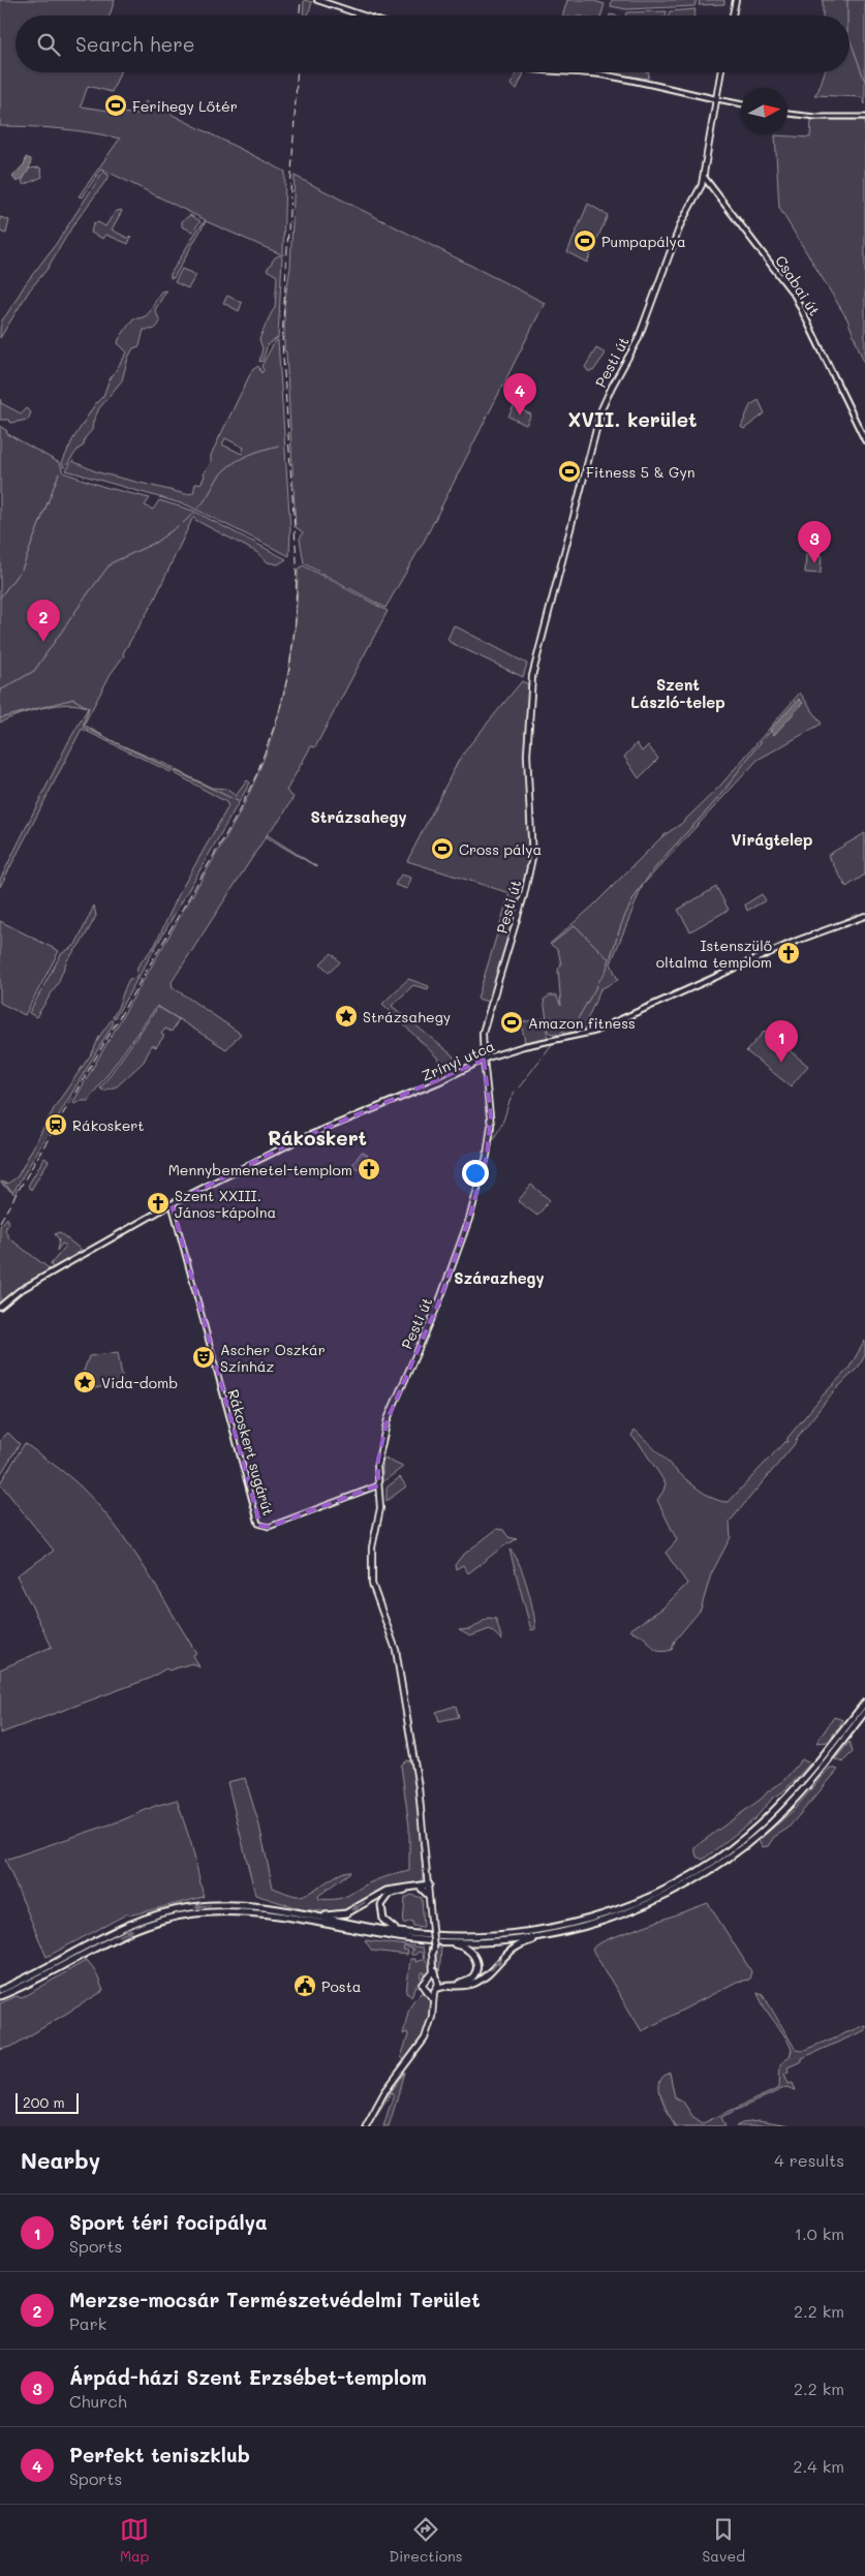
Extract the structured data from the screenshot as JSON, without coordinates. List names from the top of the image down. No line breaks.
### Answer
{"streets":{"main road":["Csabai út","Pesti út","Zrínyi utca"],"street":["Rákoskert sugárút"]},"crossings":[["Csabai út","Pesti út"],["Pesti út","Zrínyi utca"],["Pesti út","Rákoskert sugárút"],["Zrínyi utca","Rákoskert sugárút"]],"districts":["XVII. kerület","Szent László-telep","Strázsahegy","Virágtelep","Rákoskert","Szárazhegy"],"places":{"sports":["Ferihegy Lőtér","Pumpapálya","Fitness 5 & Gyn","Cross pálya","Amazon fitness"],"church":["Istenszülő oltalma templom","Mennybemenetel-templom","Szent XXIII. János-kápolna"],"place":["Strázsahegy","Vida-domb"],"station":["Rákoskert"],"theatre":["Ascher Oszkár Színház"],"public building":["Posta"]},"scale_bar":"200 m","north":"right","page":{"search":"Search here","pins":["4","3","2","1"],"scale":"200 m","heading":["Nearby","4 results"],"list":[{"mark":"1","name":"Sport téri focipálya","note":"Sports","value":"1.0 km"},{"mark":"2","name":"Merzse-mocsár Természetvédelmi Terület","note":"Park","value":"2.2 km"},{"mark":"3","name":"Árpád-házi Szent Erzsébet-templom","note":"Church","value":"2.2 km"},{"mark":"4","name":"Perfekt teniszklub","note":"Sports","value":"2.4 km"}],"nav":["Map","Directions","Saved"]}}
